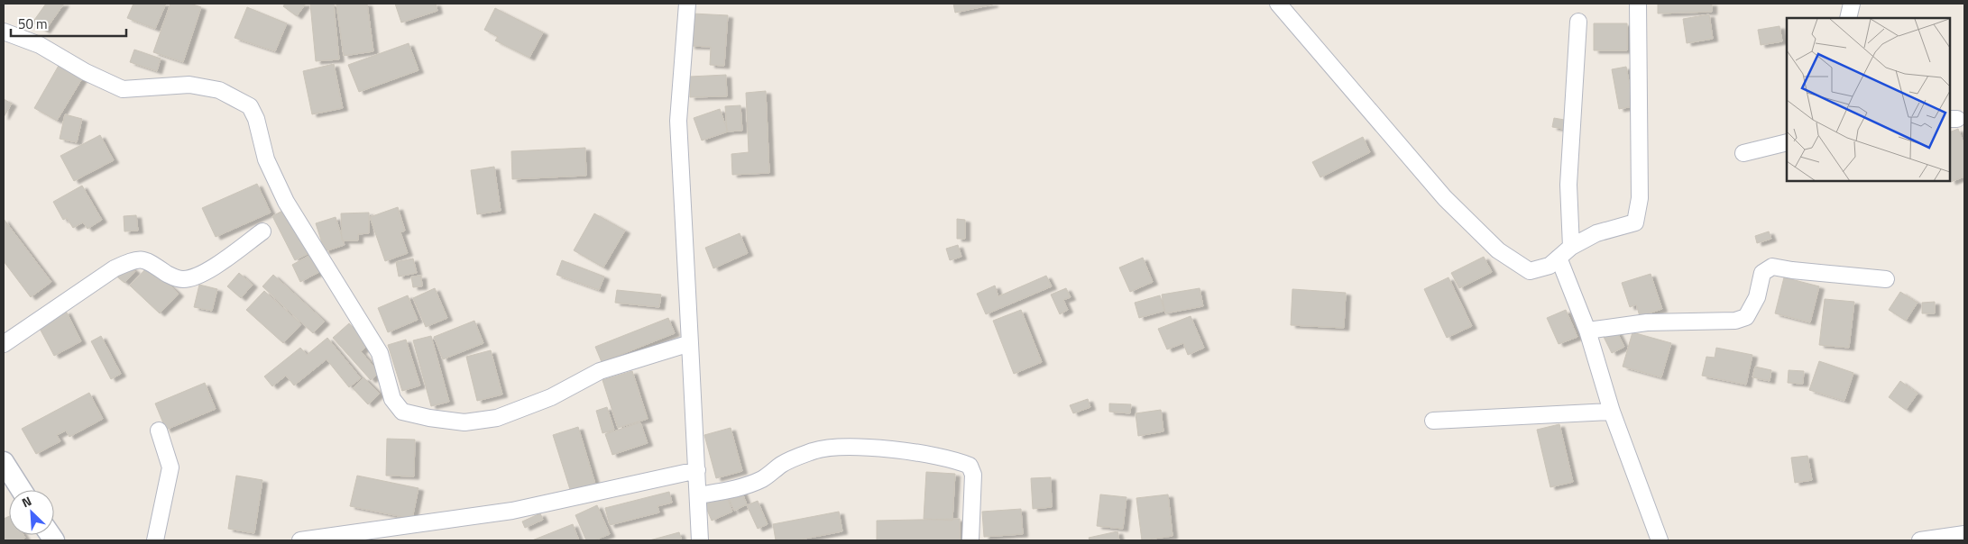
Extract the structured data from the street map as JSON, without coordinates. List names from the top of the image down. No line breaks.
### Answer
{"scale_bar":"50 m","north":"top left"}
